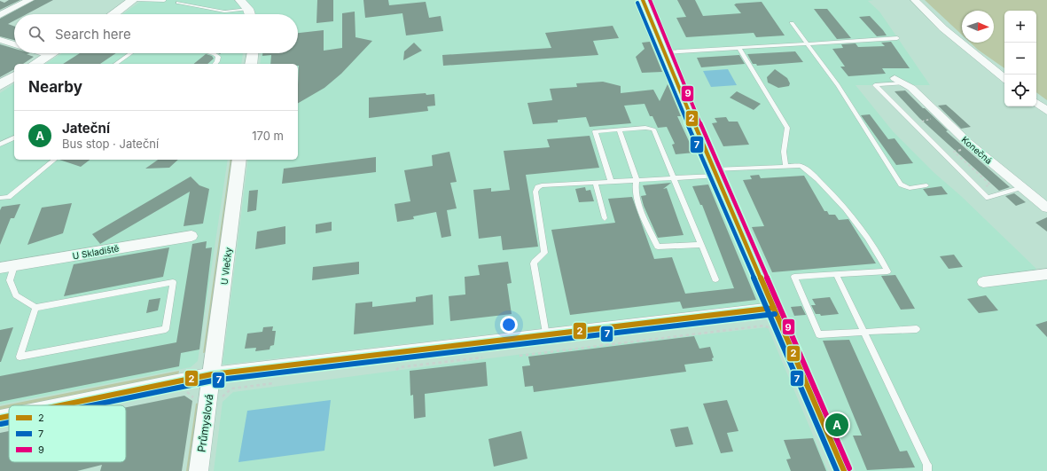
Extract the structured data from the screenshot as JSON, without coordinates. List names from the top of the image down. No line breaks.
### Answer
{"streets":{"street":["Konečná","U Skladiště","U Vlečky","Průmyslová"]},"crossings":[["U Vlečky","Průmyslová"]],"lines":["transit line 2","transit line 9","transit line 7"],"legend":["2","7","9"],"north":"right","page":{"map_buttons":["+","−"],"search":"Search here","heading":"Nearby","list":[{"mark":"A","name":"Jateční","note":"Bus stop · Jateční","value":"170 m"}],"pins":"A"}}
